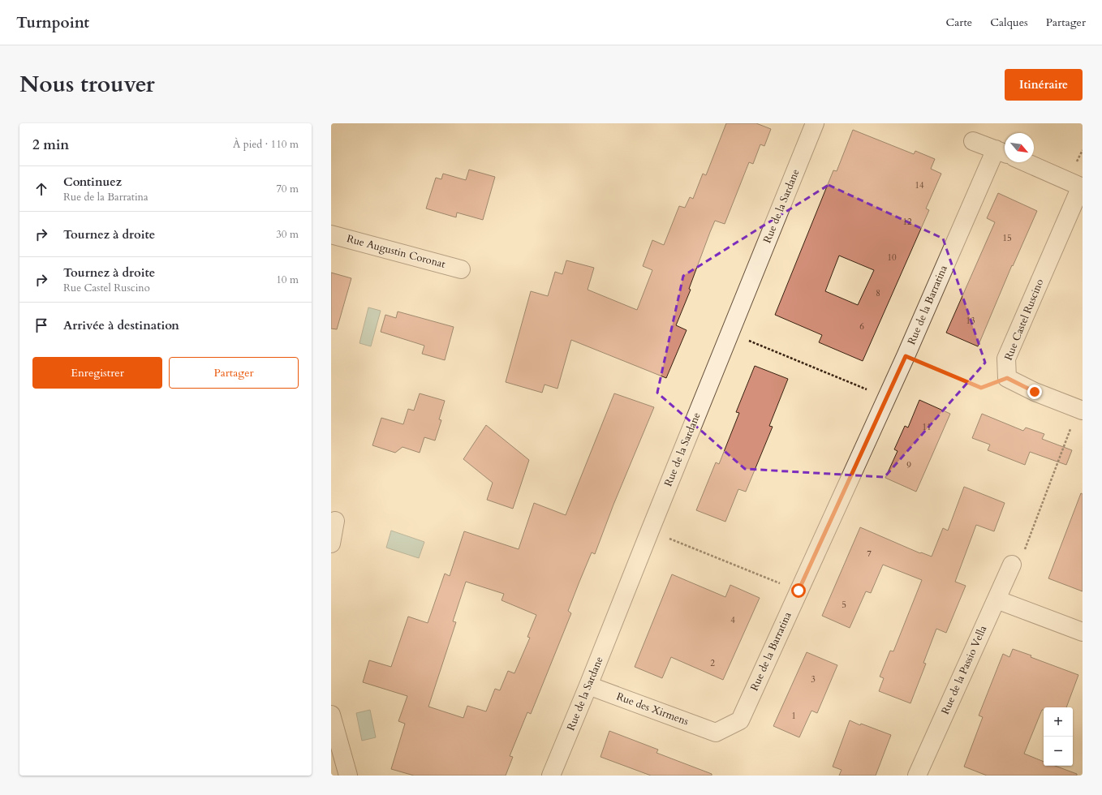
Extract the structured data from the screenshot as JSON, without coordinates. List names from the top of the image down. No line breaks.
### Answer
{"streets":{"street":["Rue de la Sardane","Rue Augustin Coronat","Rue de la Barratina","Rue Castel Ruscino","Rue de la Passio Vella","Rue des Xirmens"]},"crossings":[["Rue de la Sardane","Rue des Xirmens"],["Rue de la Barratina","Rue des Xirmens"]],"house_numbers":["14","12","15","10","8","13","6","11","9","7","5","4","2","3","1"],"north":"bottom right","page":{"header":"Turnpoint","nav":["Carte","Calques","Partager"],"title":"Nous trouver","buttons":["Itinéraire",["Enregistrer","Partager"]],"heading":["2 min","À pied · 110 m"],"list":[["Continuez","Rue de la Barratina","70 m"],["Tournez à droite","30 m"],["Tournez à droite","Rue Castel Ruscino","10 m"],"Arrivée à destination"],"map_buttons":["+","−"]}}
